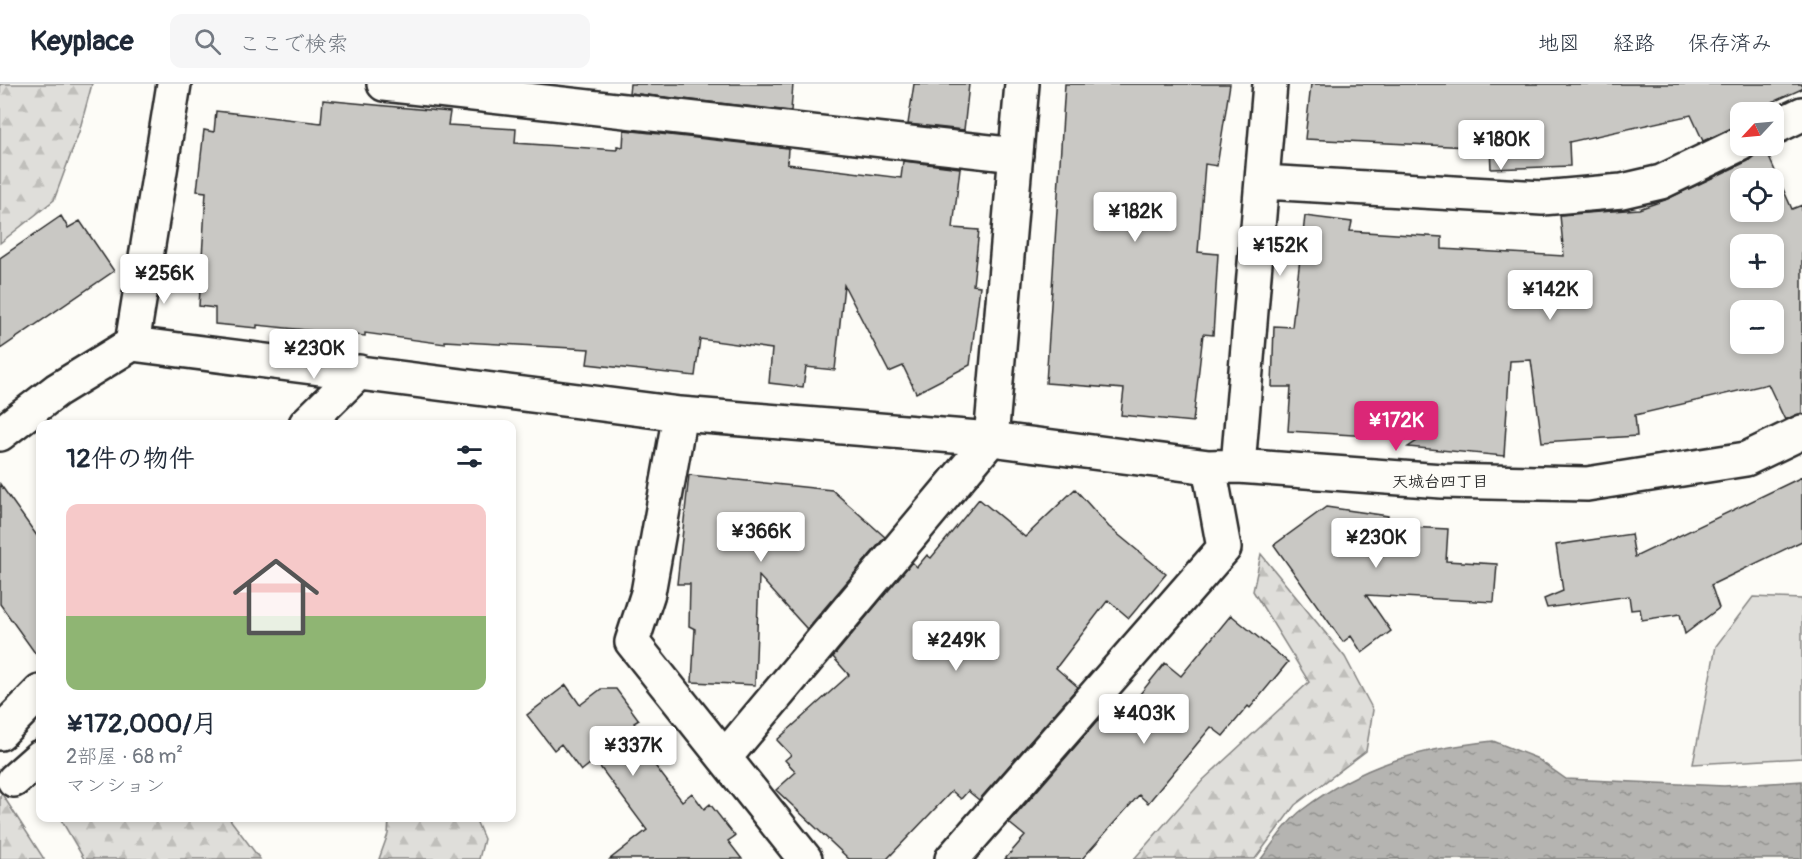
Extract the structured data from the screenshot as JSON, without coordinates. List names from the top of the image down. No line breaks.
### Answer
{"districts":["天城台四丁目"],"north":"bottom left","page":{"header":"Keyplace","search":"ここで検索","nav":["地図","経路","保存済み"],"map_buttons":["+","−"],"price":["¥180K","¥182K","¥152K","¥256K","¥142K","¥230K","¥172K","¥366K","¥230K","¥249K","¥403K","¥337K"],"heading":"12件の物件","list":[{"name":"¥172,000/月","note":"2部屋 · 68 m² · マンション"}]}}
